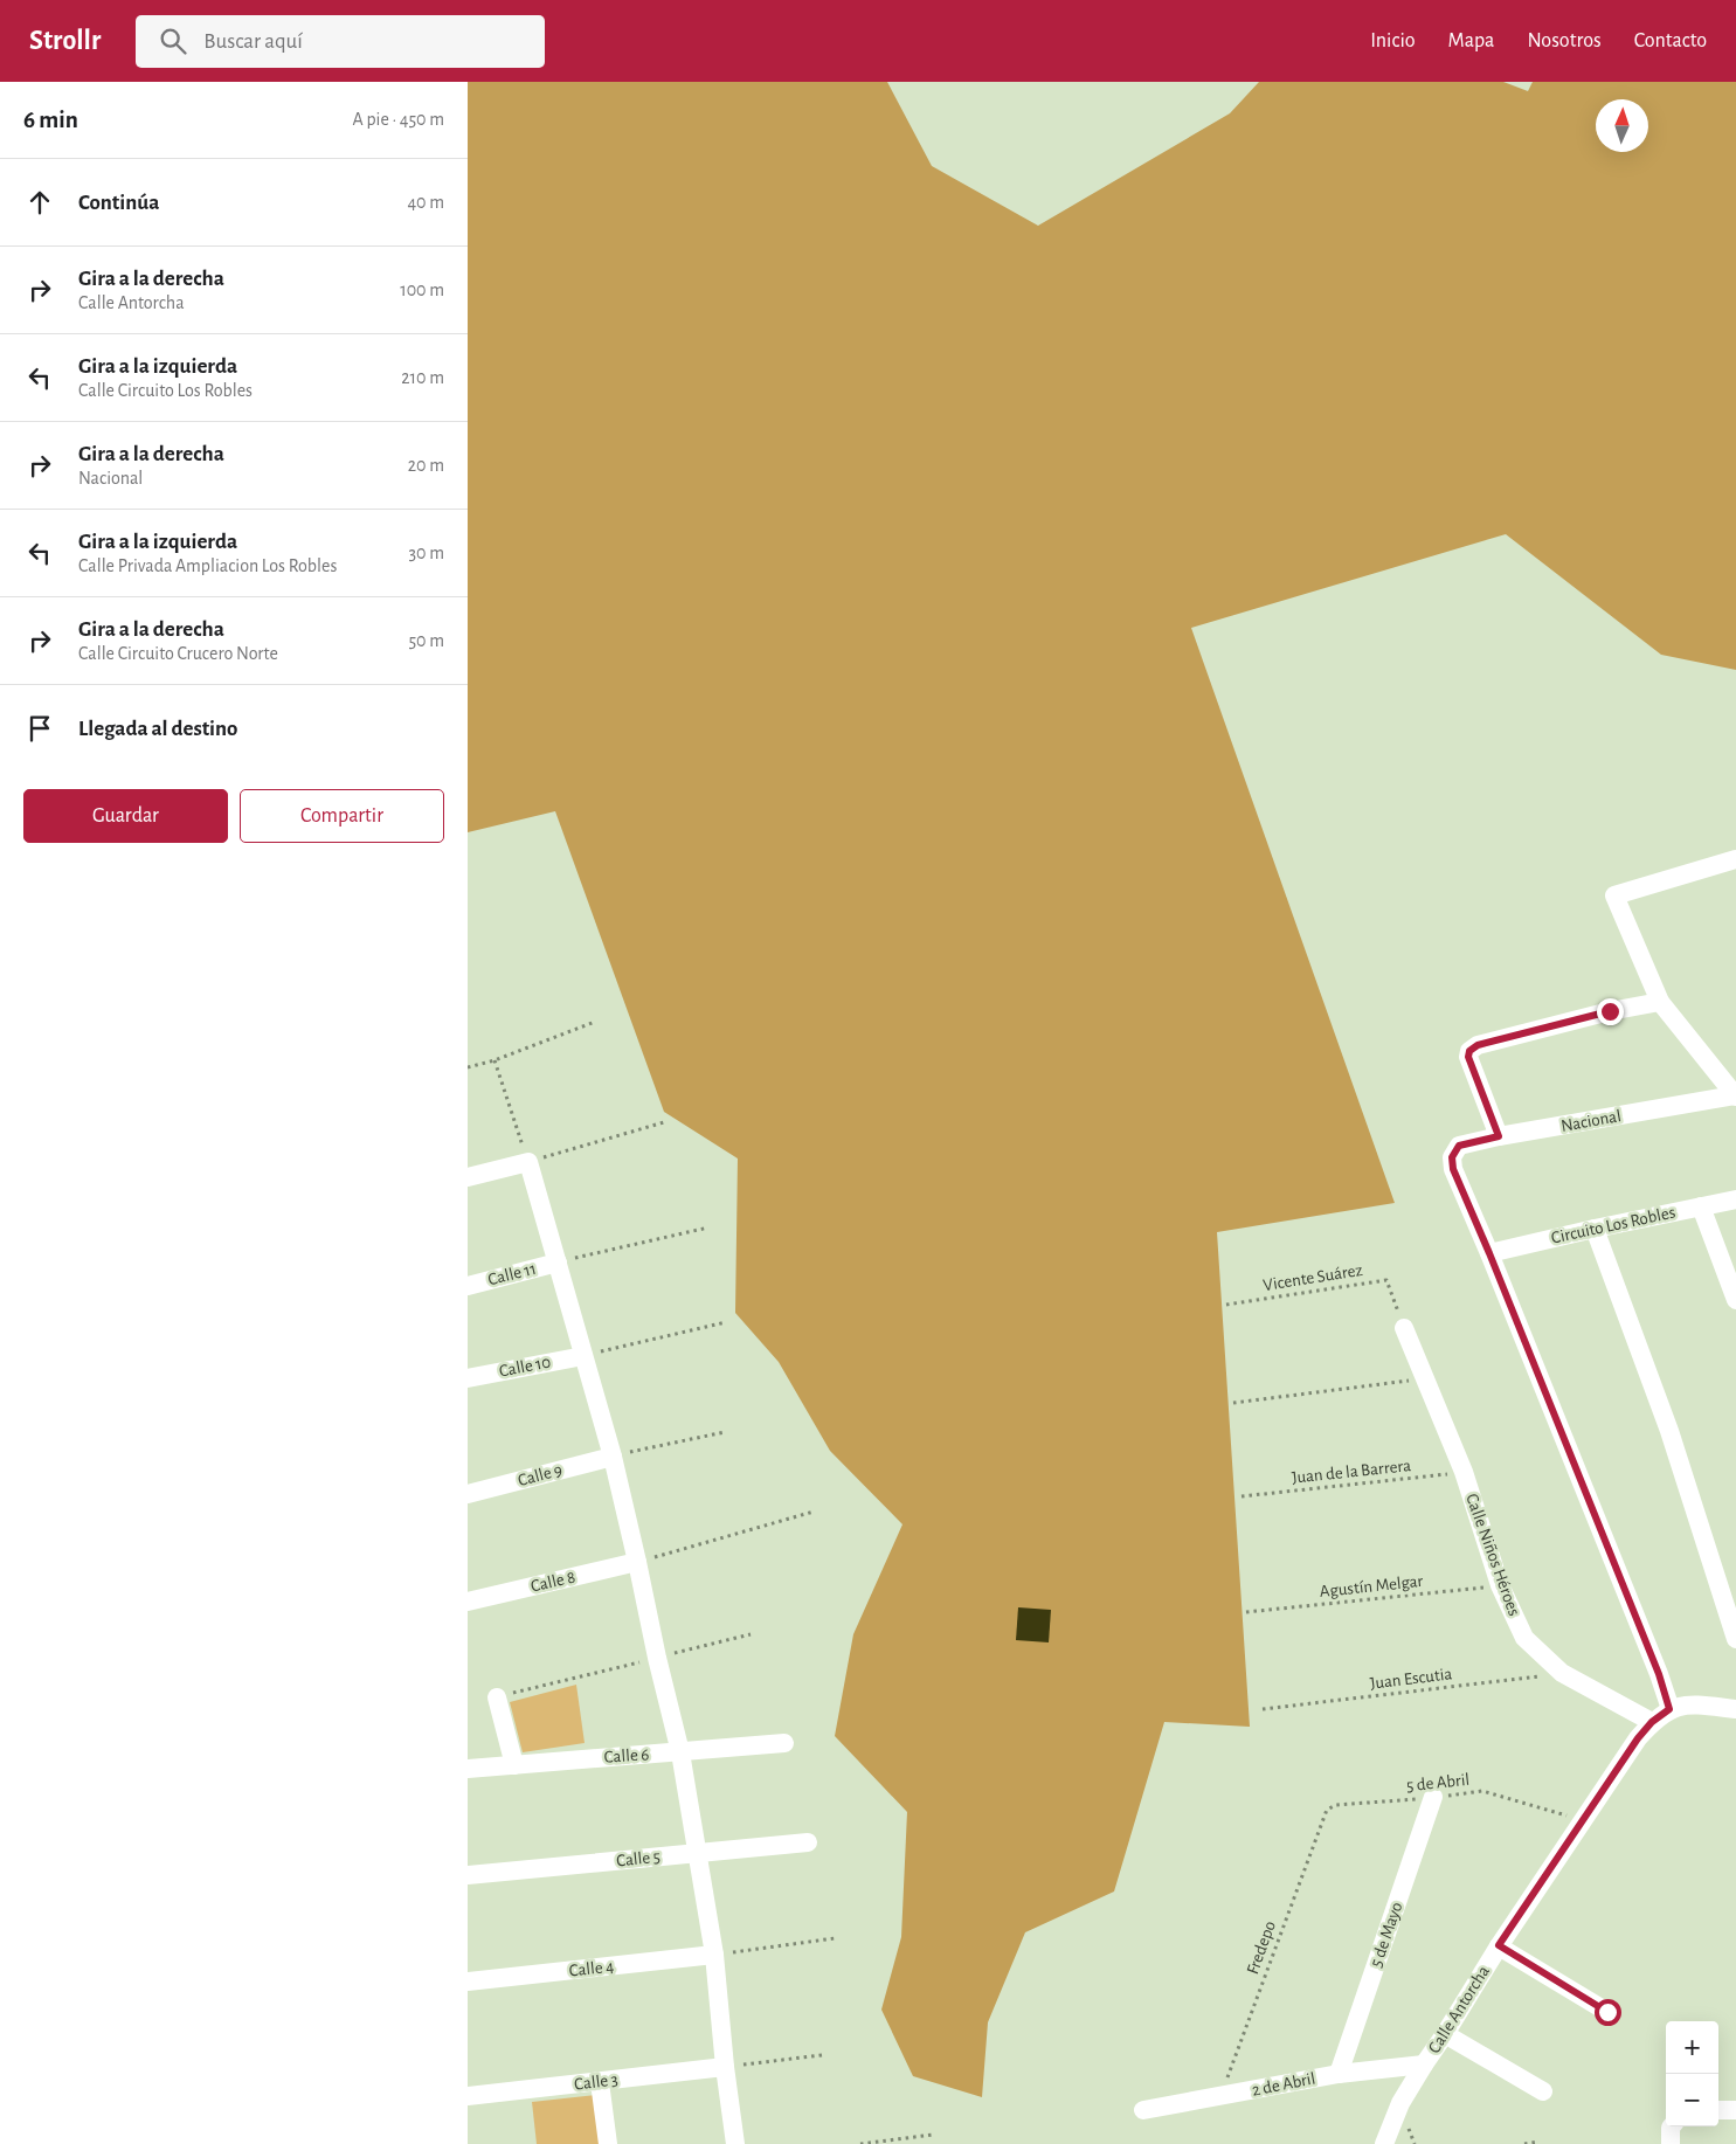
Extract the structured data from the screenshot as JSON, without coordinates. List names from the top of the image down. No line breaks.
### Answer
{"streets":{"street":["Nacional","Circuito Los Robles","Calle 11","Calle 10","Calle 9","Calle Niños Héroes","Calle 8","Calle 6","Calle 5","5 de Mayo","Calle 4","Calle Antorcha","Calle 3","2 de Abril"],"path":["Vicente Suárez","Juan de la Barrera","Agustín Melgar","Juan Escutia","5 de Abril","Fredepo"]},"crossings":[["Nacional","Circuito Los Robles"],["Vicente Suárez","Calle Niños Héroes"],["Juan de la Barrera","Calle Niños Héroes"],["Calle Niños Héroes","Agustín Melgar"],["Calle Niños Héroes","Juan Escutia"],["Calle Niños Héroes","Calle Antorcha"],["5 de Abril","5 de Mayo"],["5 de Abril","Fredepo"],["5 de Abril","Calle Antorcha"],["5 de Mayo","2 de Abril"],["Fredepo","2 de Abril"],["Calle Antorcha","2 de Abril"]],"north":"top","page":{"header":"Strollr","search":"Buscar aquí","nav":["Inicio","Mapa","Nosotros","Contacto"],"heading":["6 min","A pie · 450 m"],"list":[["Continúa","40 m"],["Gira a la derecha","Calle Antorcha","100 m"],["Gira a la izquierda","Calle Circuito Los Robles","210 m"],["Gira a la derecha","Nacional","20 m"],["Gira a la izquierda","Calle Privada Ampliacion Los Robles","30 m"],["Gira a la derecha","Calle Circuito Crucero Norte","50 m"],"Llegada al destino"],"buttons":["Guardar","Compartir"],"map_buttons":["+","−"]}}
